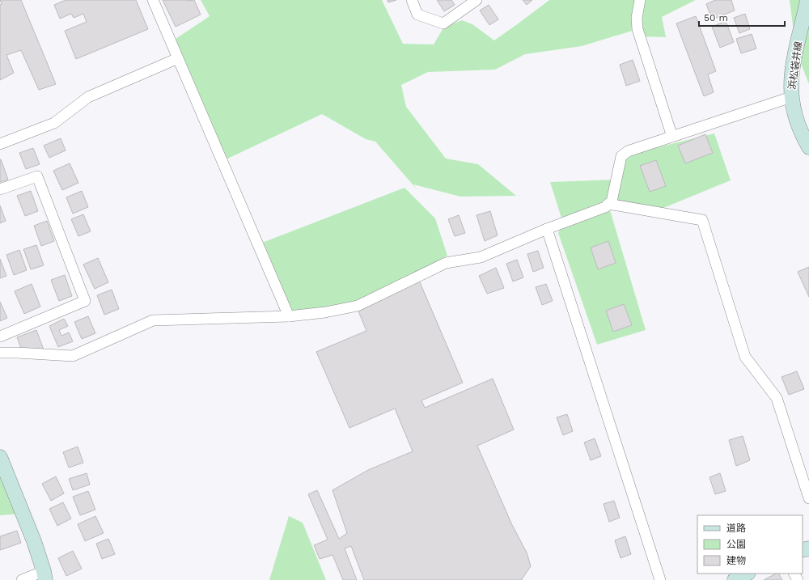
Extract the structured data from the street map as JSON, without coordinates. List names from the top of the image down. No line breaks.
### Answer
{"streets":{"main road":["浜松袋井線"]},"legend":["道路","公園","建物"],"scale_bar":"50 m"}
